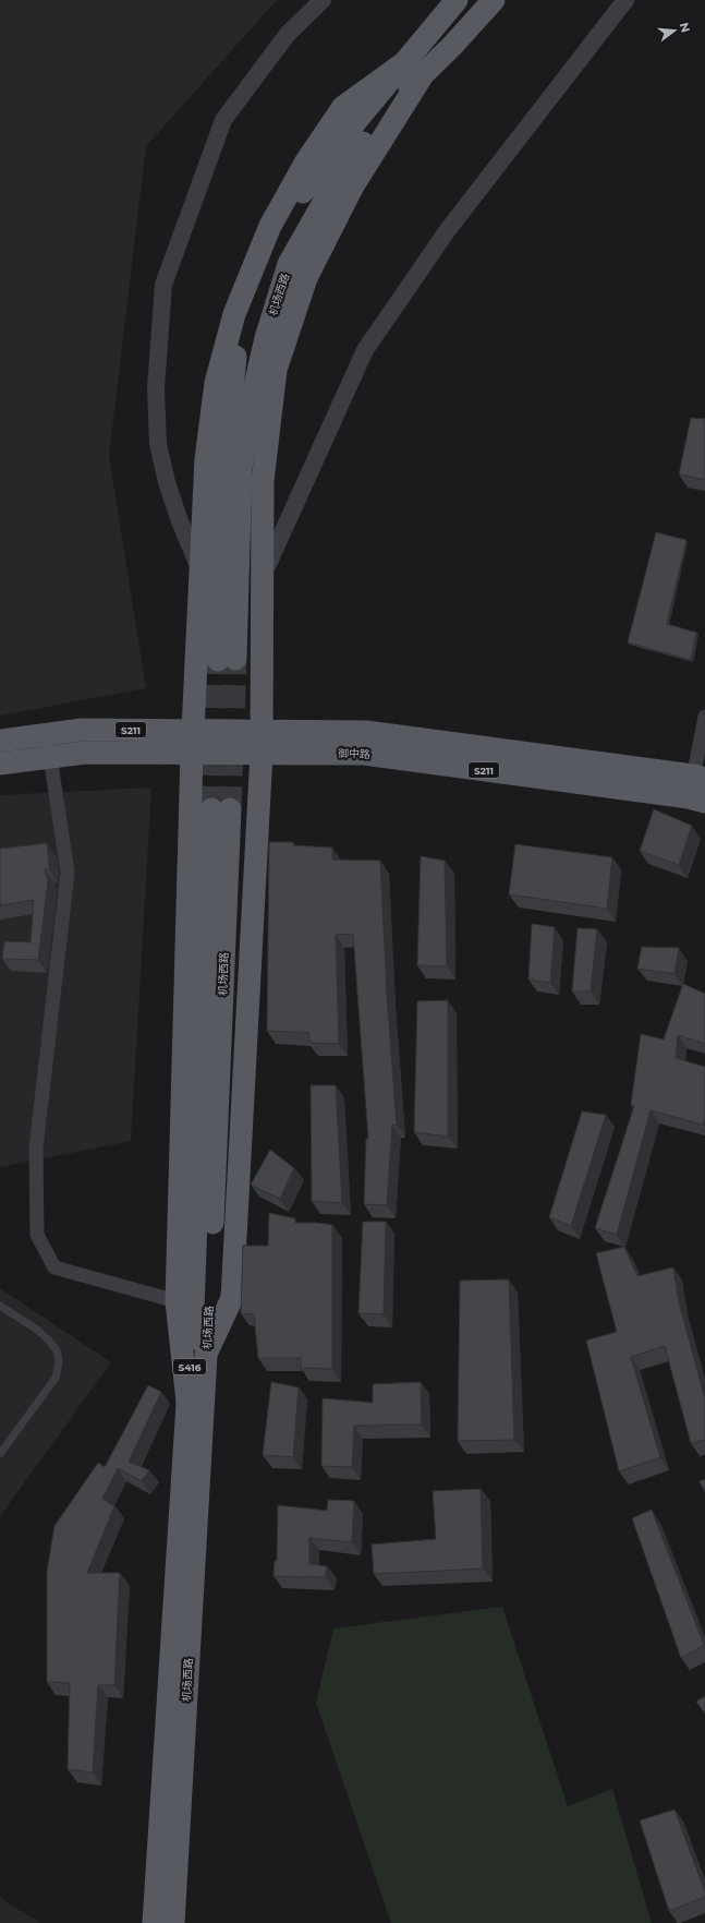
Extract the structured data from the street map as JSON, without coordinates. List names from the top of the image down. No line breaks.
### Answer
{"streets":{"main road":["机场西路","S211","御中路","S416"]},"crossings":[["机场西路","S416"]],"north":"right"}
